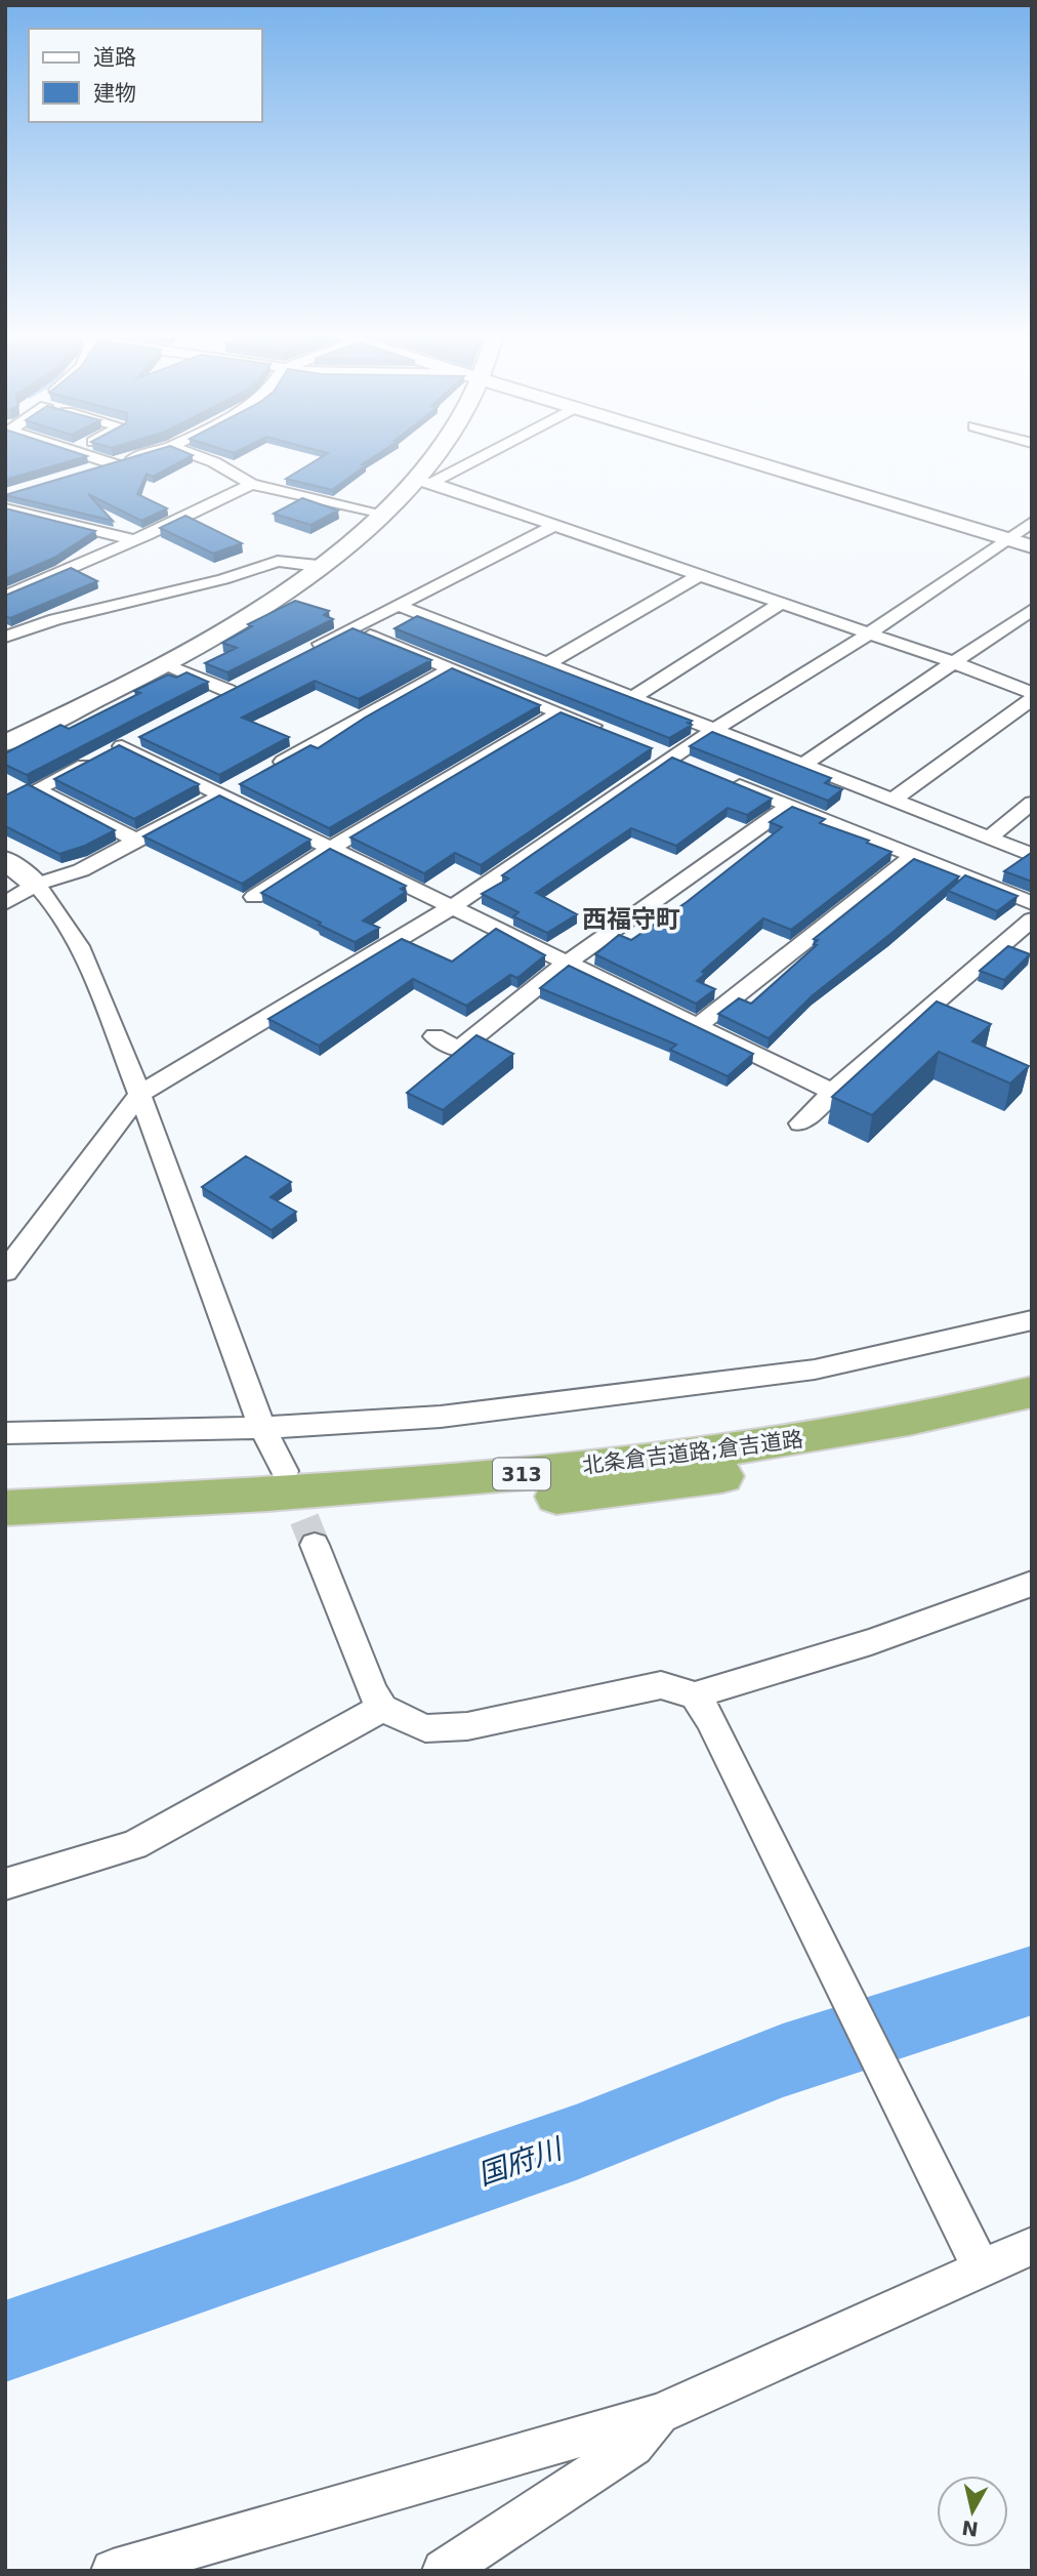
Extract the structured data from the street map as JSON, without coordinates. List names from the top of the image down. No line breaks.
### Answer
{"streets":{"highway":["北条倉吉道路;倉吉道路","313"]},"districts":["西福守町"],"water":["国府川"],"legend":["道路","建物"],"north":"bottom"}
